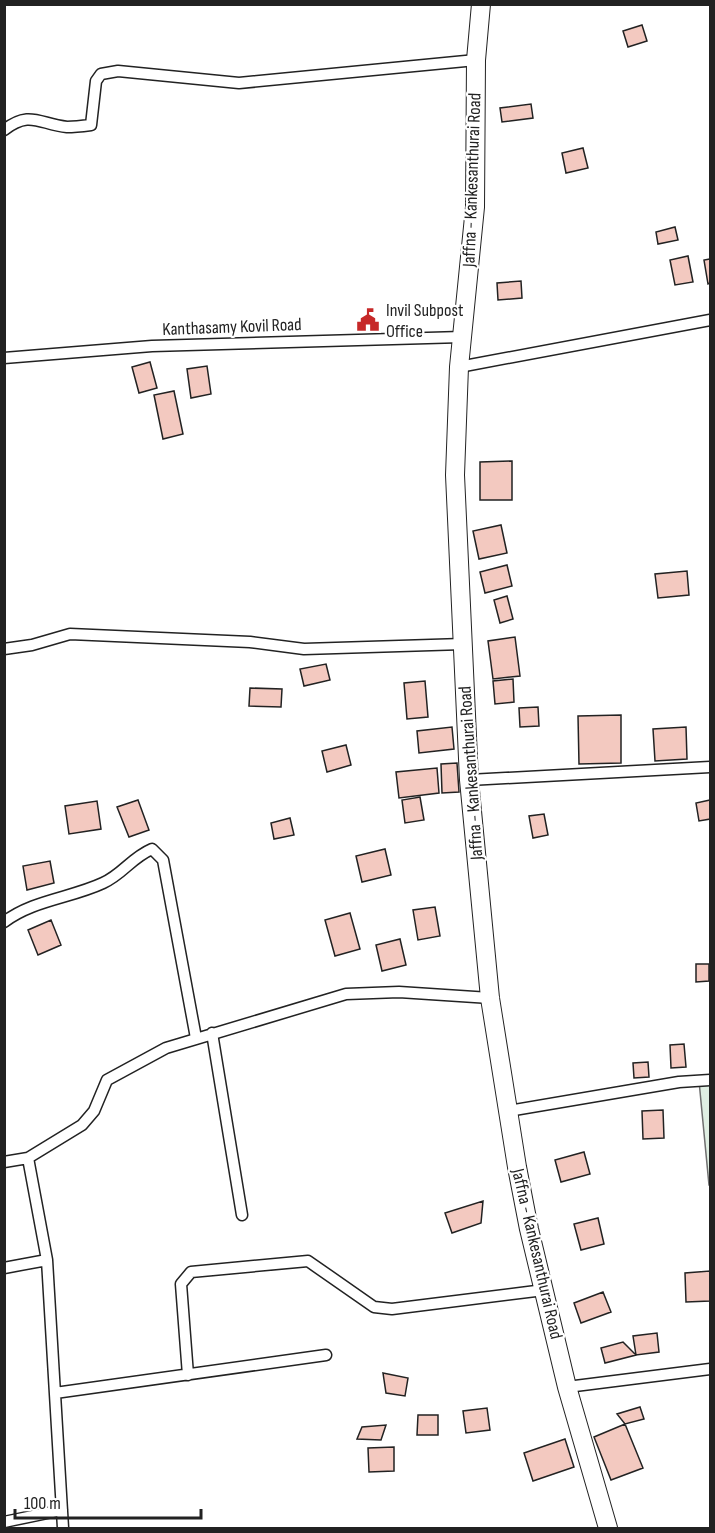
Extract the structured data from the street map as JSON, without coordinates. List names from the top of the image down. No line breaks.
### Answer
{"streets":{"main road":["Jaffna - Kankesanthurai Road"],"street":["Kanthasamy Kovil Road"]},"crossings":[["Jaffna - Kankesanthurai Road","Kanthasamy Kovil Road"]],"places":{"public building":["Invil Subpost Office"]},"scale_bar":"100 m"}
